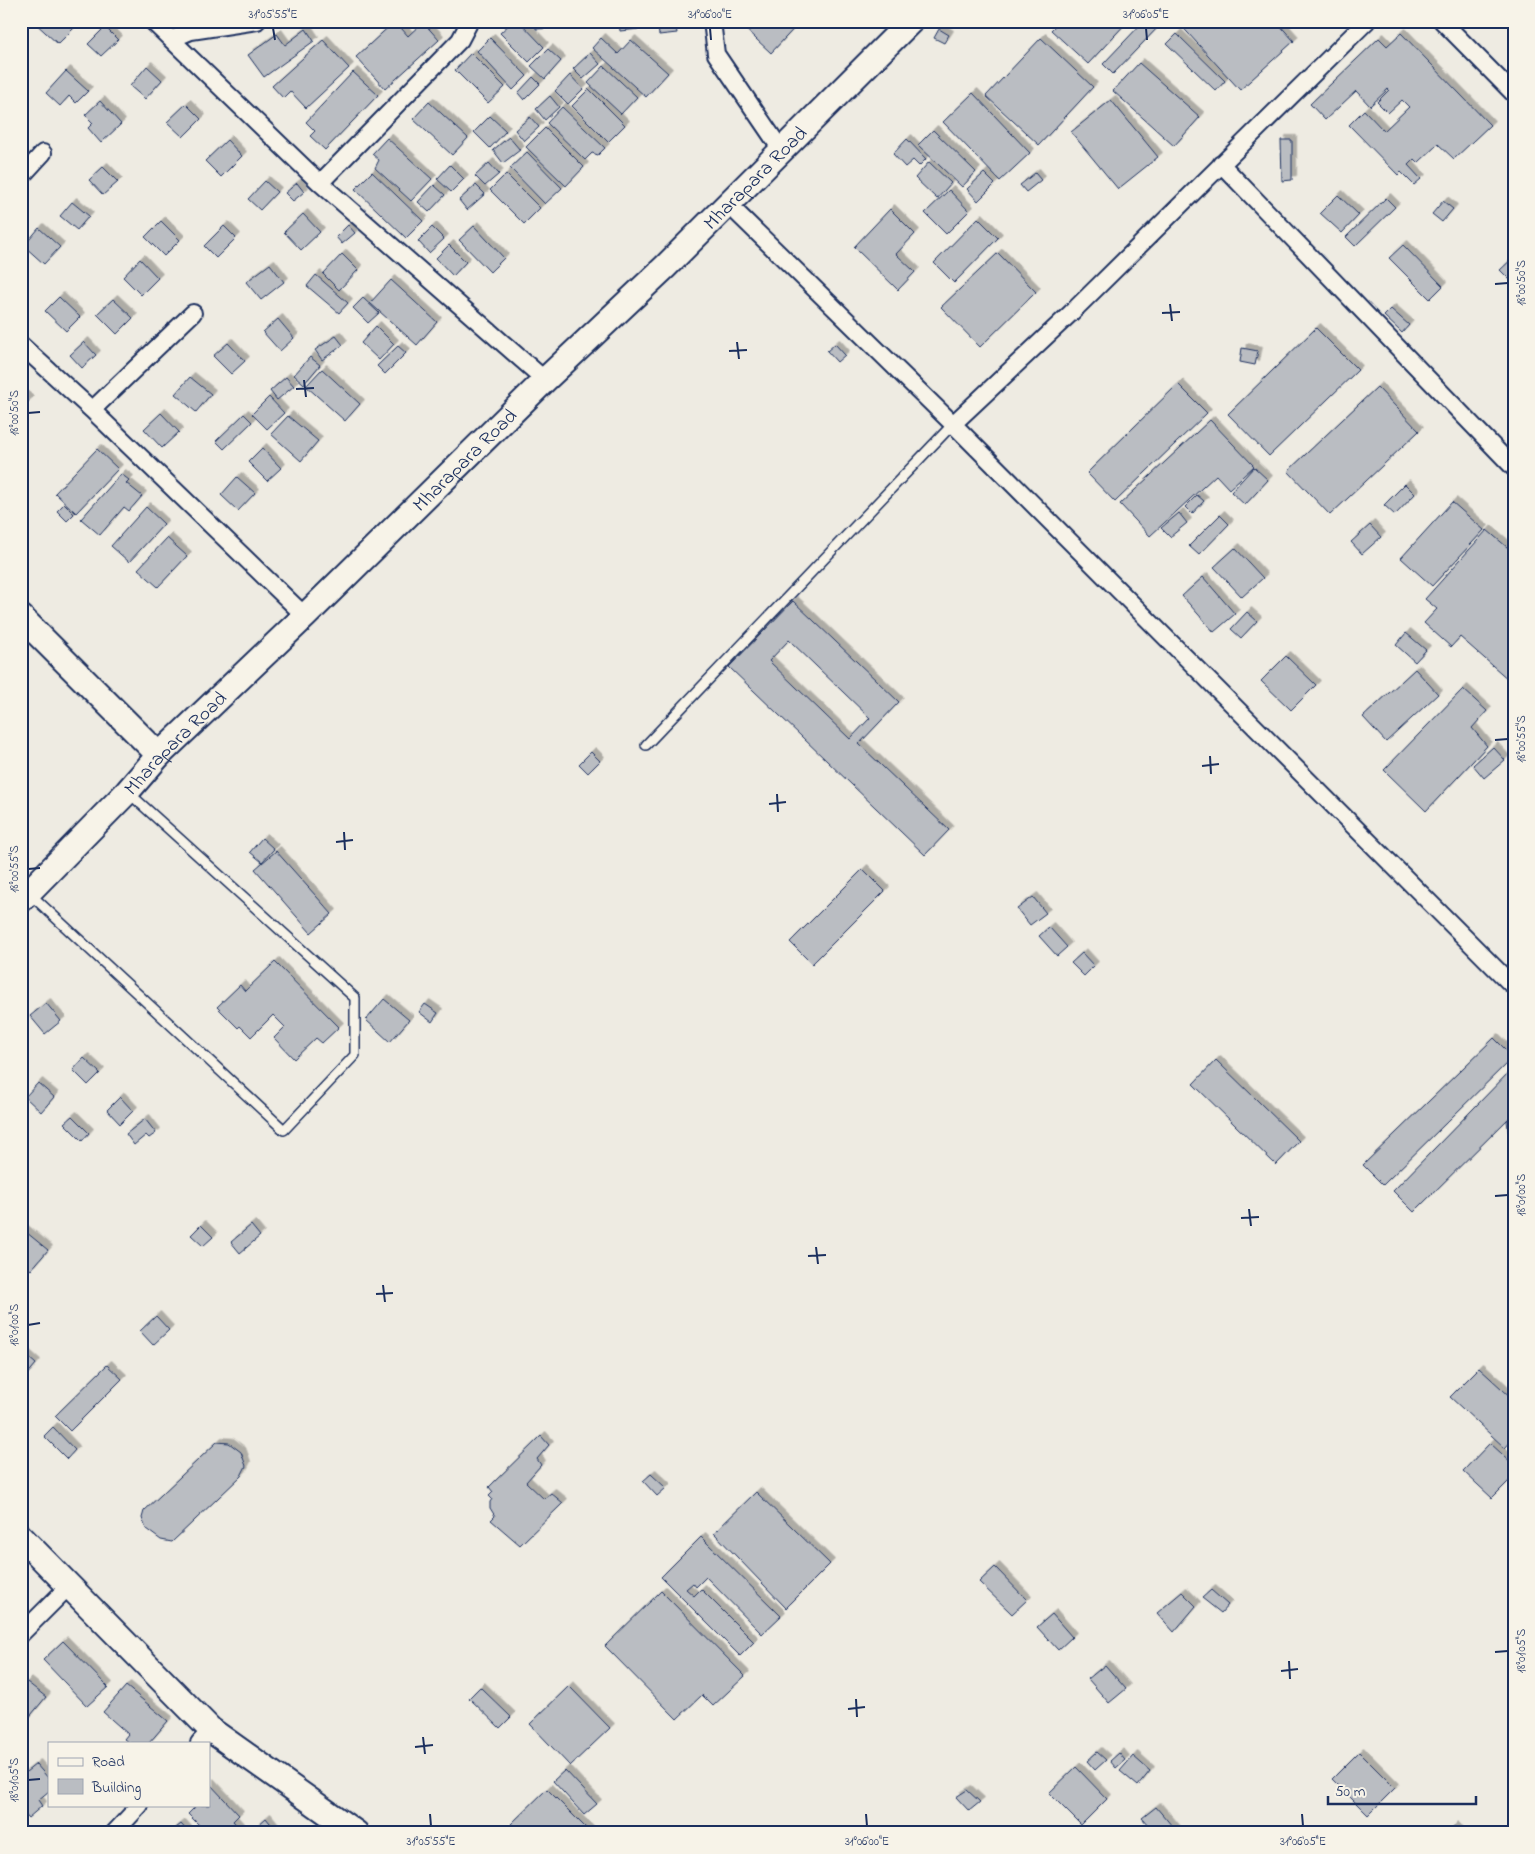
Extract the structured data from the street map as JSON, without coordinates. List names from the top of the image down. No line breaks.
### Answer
{"streets":{"main road":["Mharapara Road"]},"legend":["Road","Building"],"scale_bar":"50 m","coordinates":["31°05'55\"E","31°06'00\"E","31°06'05\"E","18°00'50\"S","18°00'55\"S","18°01'00\"S","18°01'05\"S"]}
